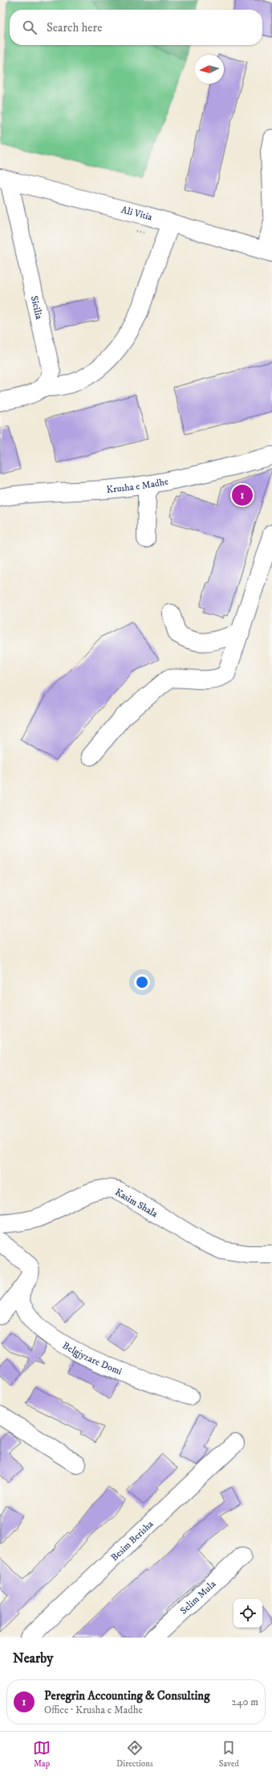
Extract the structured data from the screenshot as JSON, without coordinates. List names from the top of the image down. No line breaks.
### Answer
{"streets":{"street":["Ali Vitia","Sicilia","Krusha e Madhe","Kasim Shala","Belgjyzare Domi","Besim Berisha","Selim Mula"]},"crossings":[["Ali Vitia","Sicilia"]],"north":"left","page":{"search":"Search here","pins":"1","heading":"Nearby","list":[{"mark":"1","name":"Peregrin Accounting & Consulting","note":"Office · Krusha e Madhe","value":"240 m"}],"nav":["Map","Directions","Saved"]}}
